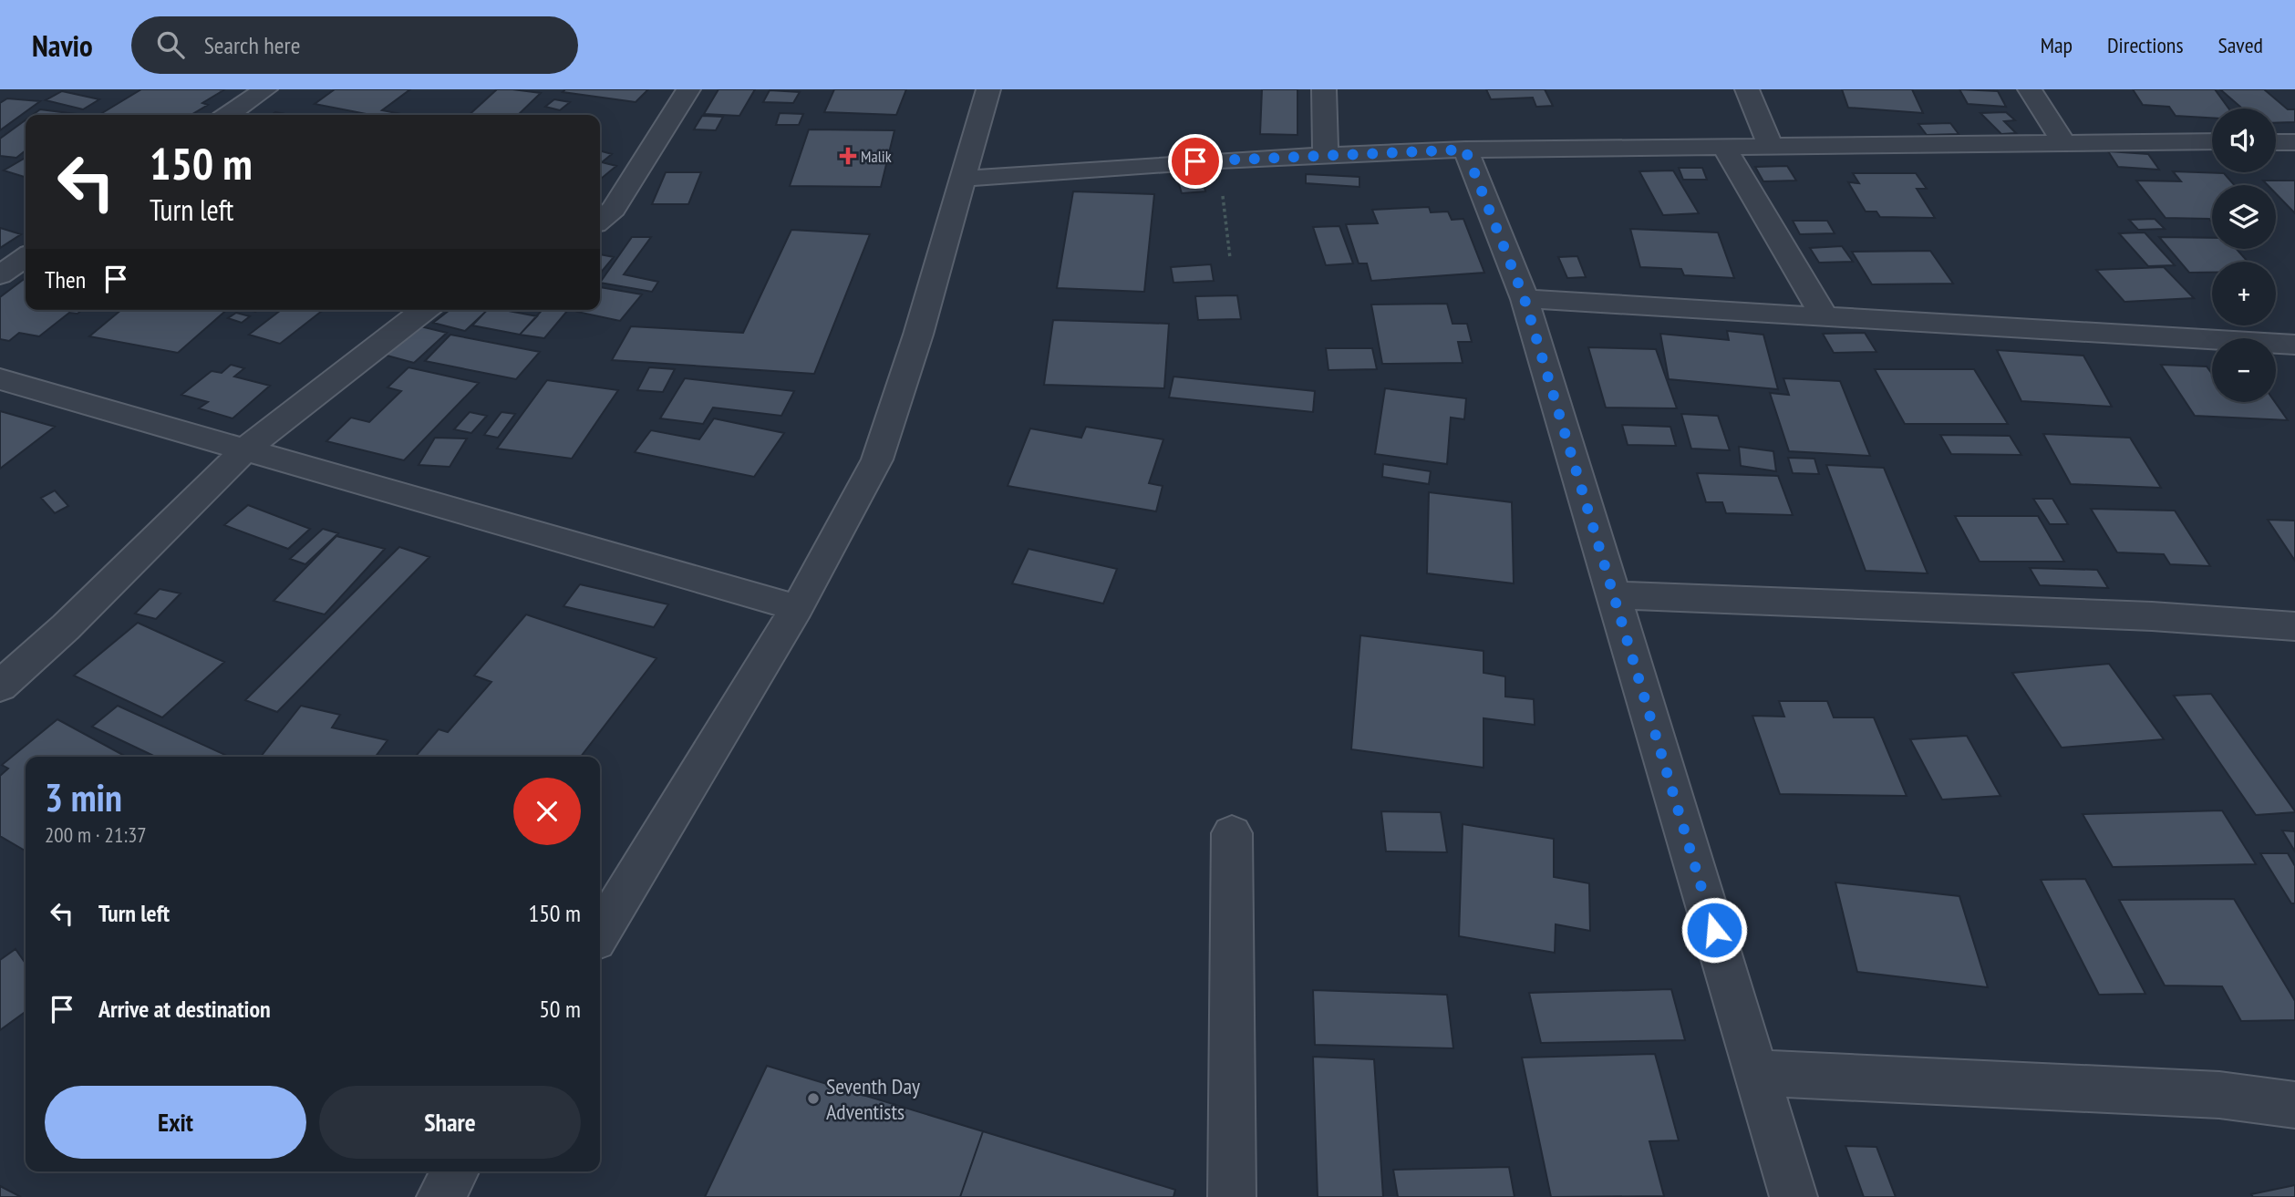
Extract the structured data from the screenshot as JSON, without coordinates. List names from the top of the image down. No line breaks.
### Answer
{"places":{"health":["Malik"],"other":["Seventh Day Adventists"]},"page":{"header":"Navio","search":"Search here","nav":["Map","Directions","Saved"],"map_buttons":["+","−"],"turn":["150 m","Turn left"],"then":"Then","heading":["3 min","200 m · 21:37"],"list":[{"name":"Turn left","value":"150 m"},{"name":"Arrive at destination","value":"50 m"}],"buttons":["Exit","Share"]}}
